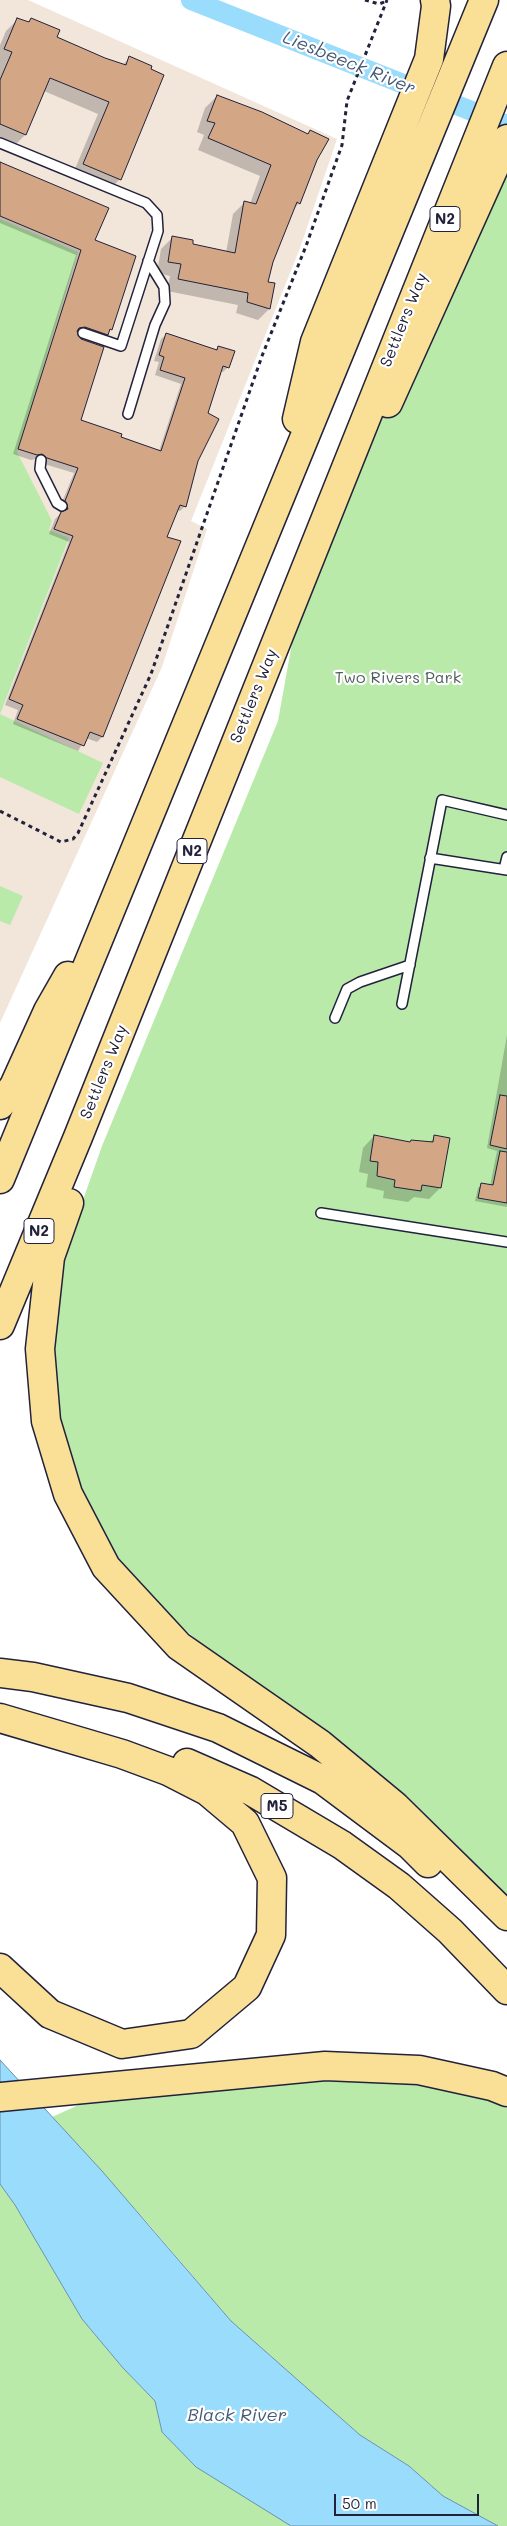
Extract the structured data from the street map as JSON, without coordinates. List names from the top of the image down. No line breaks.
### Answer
{"streets":{"highway":["N2","Settlers Way","M5"]},"water":["Liesbeeck River","Black River"],"parks":["Two Rivers Park"],"scale_bar":"50 m"}
